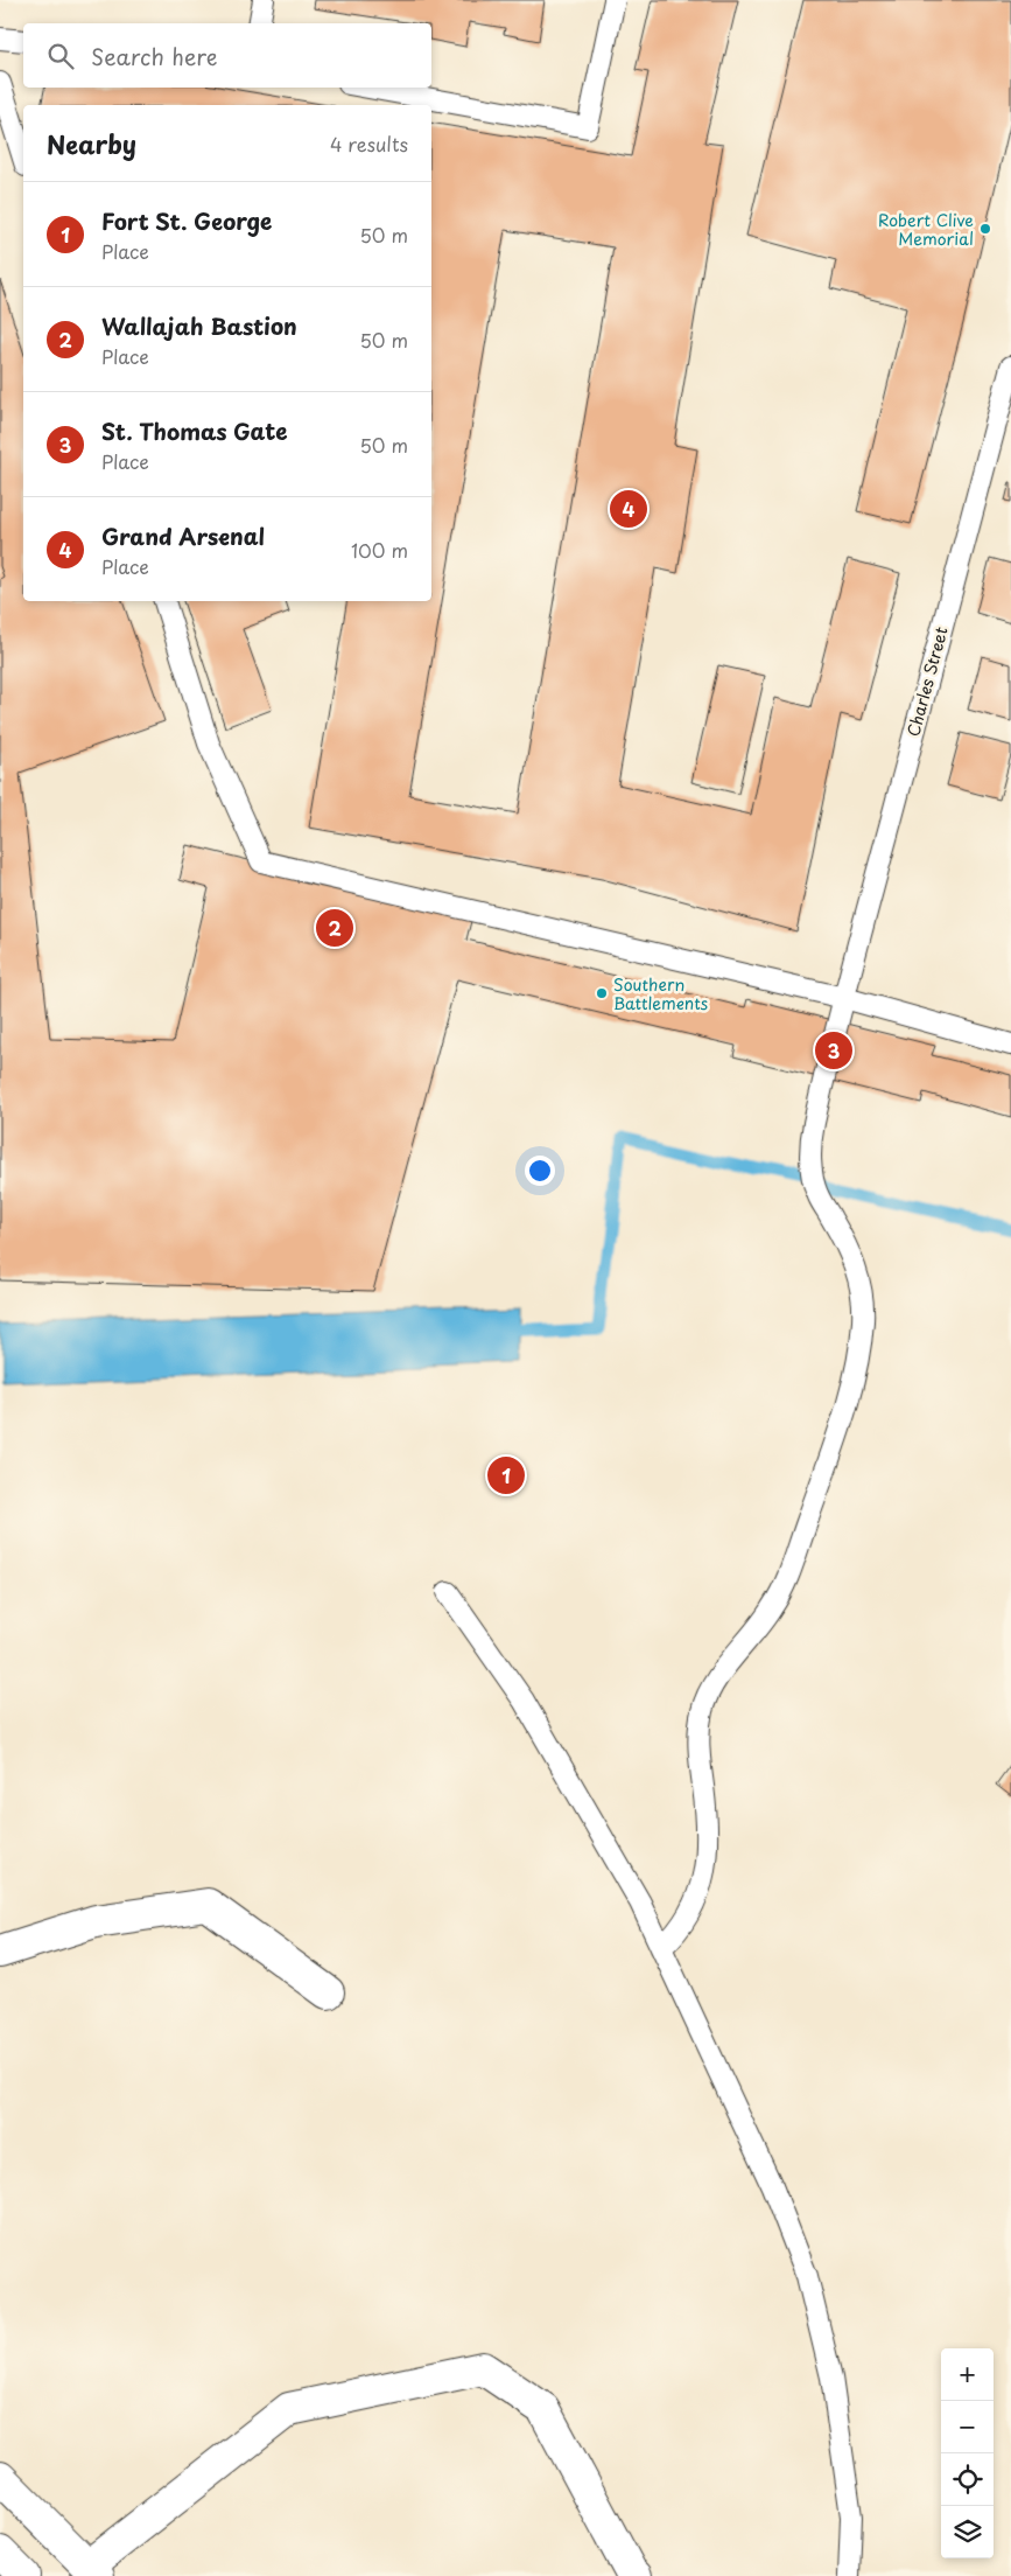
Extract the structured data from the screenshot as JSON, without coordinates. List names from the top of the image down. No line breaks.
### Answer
{"streets":{"lane":["Charles Street"]},"places":["Robert Clive Memorial","Southern Battlements"],"page":{"search":"Search here","heading":["Nearby","4 results"],"list":[{"mark":"1","name":"Fort St. George","note":"Place","value":"50 m"},{"mark":"2","name":"Wallajah Bastion","note":"Place","value":"50 m"},{"mark":"3","name":"St. Thomas Gate","note":"Place","value":"50 m"},{"mark":"4","name":"Grand Arsenal","note":"Place","value":"100 m"}],"pins":["4","2","3","1"],"map_buttons":["+","−"]}}
